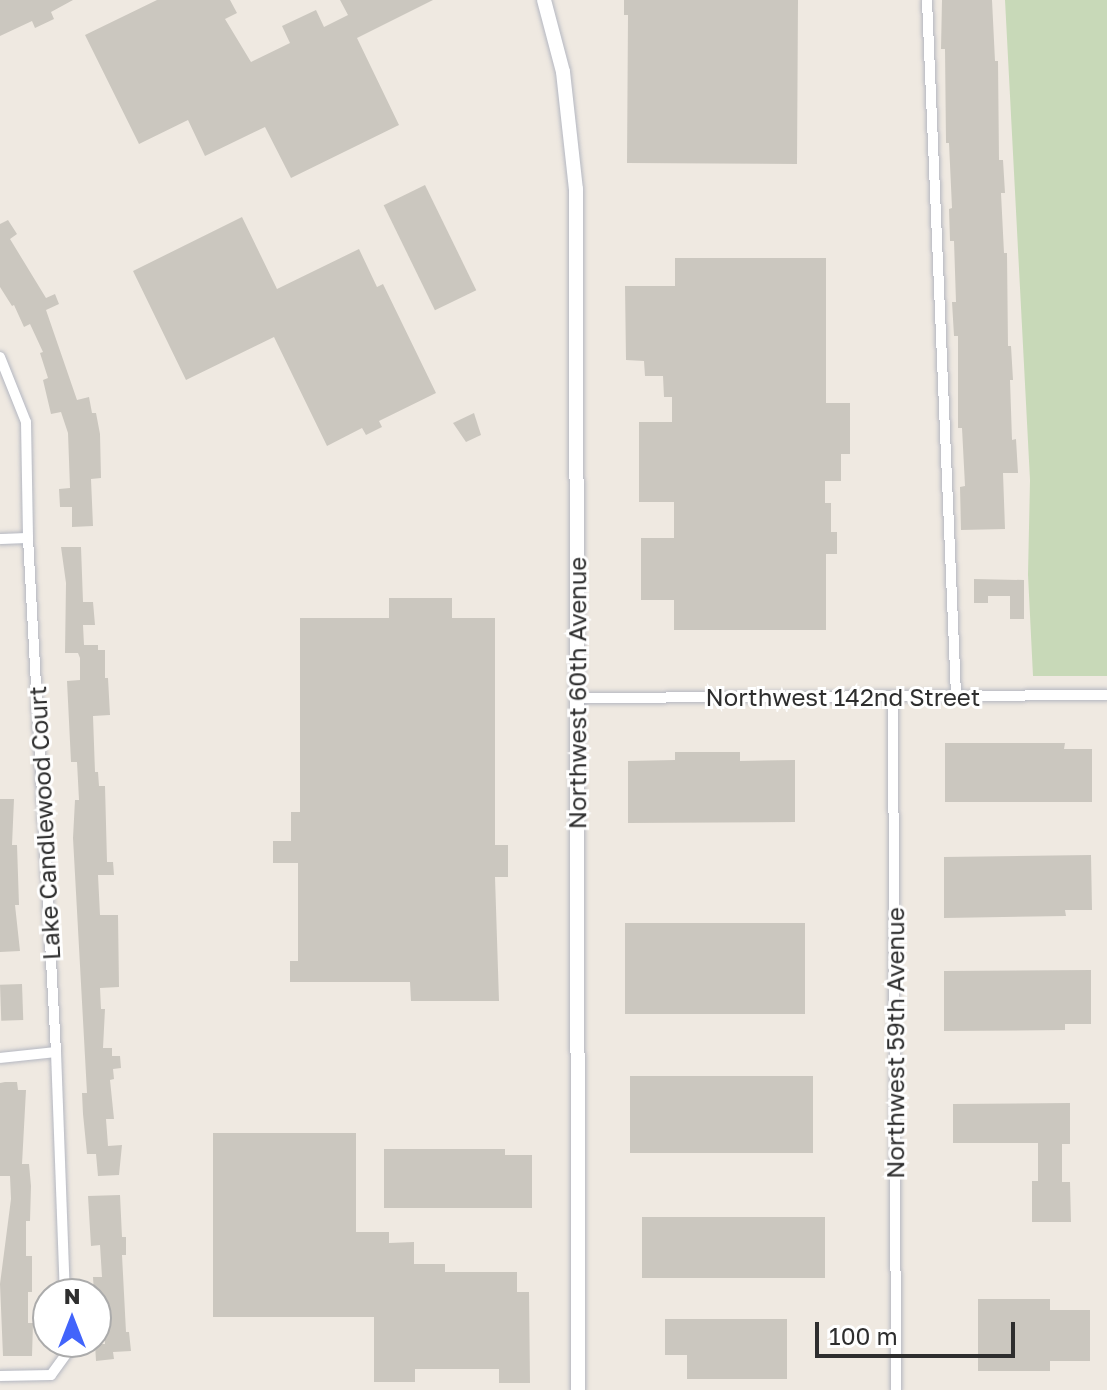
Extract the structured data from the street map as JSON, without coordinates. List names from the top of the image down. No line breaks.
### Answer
{"streets":{"street":["Northwest 60th Avenue","Northwest 142nd Street","Lake Candlewood Court","Northwest 59th Avenue"]},"crossings":[["Northwest 60th Avenue","Northwest 142nd Street"],["Northwest 142nd Street","Northwest 59th Avenue"]],"scale_bar":"100 m","north":"top"}
